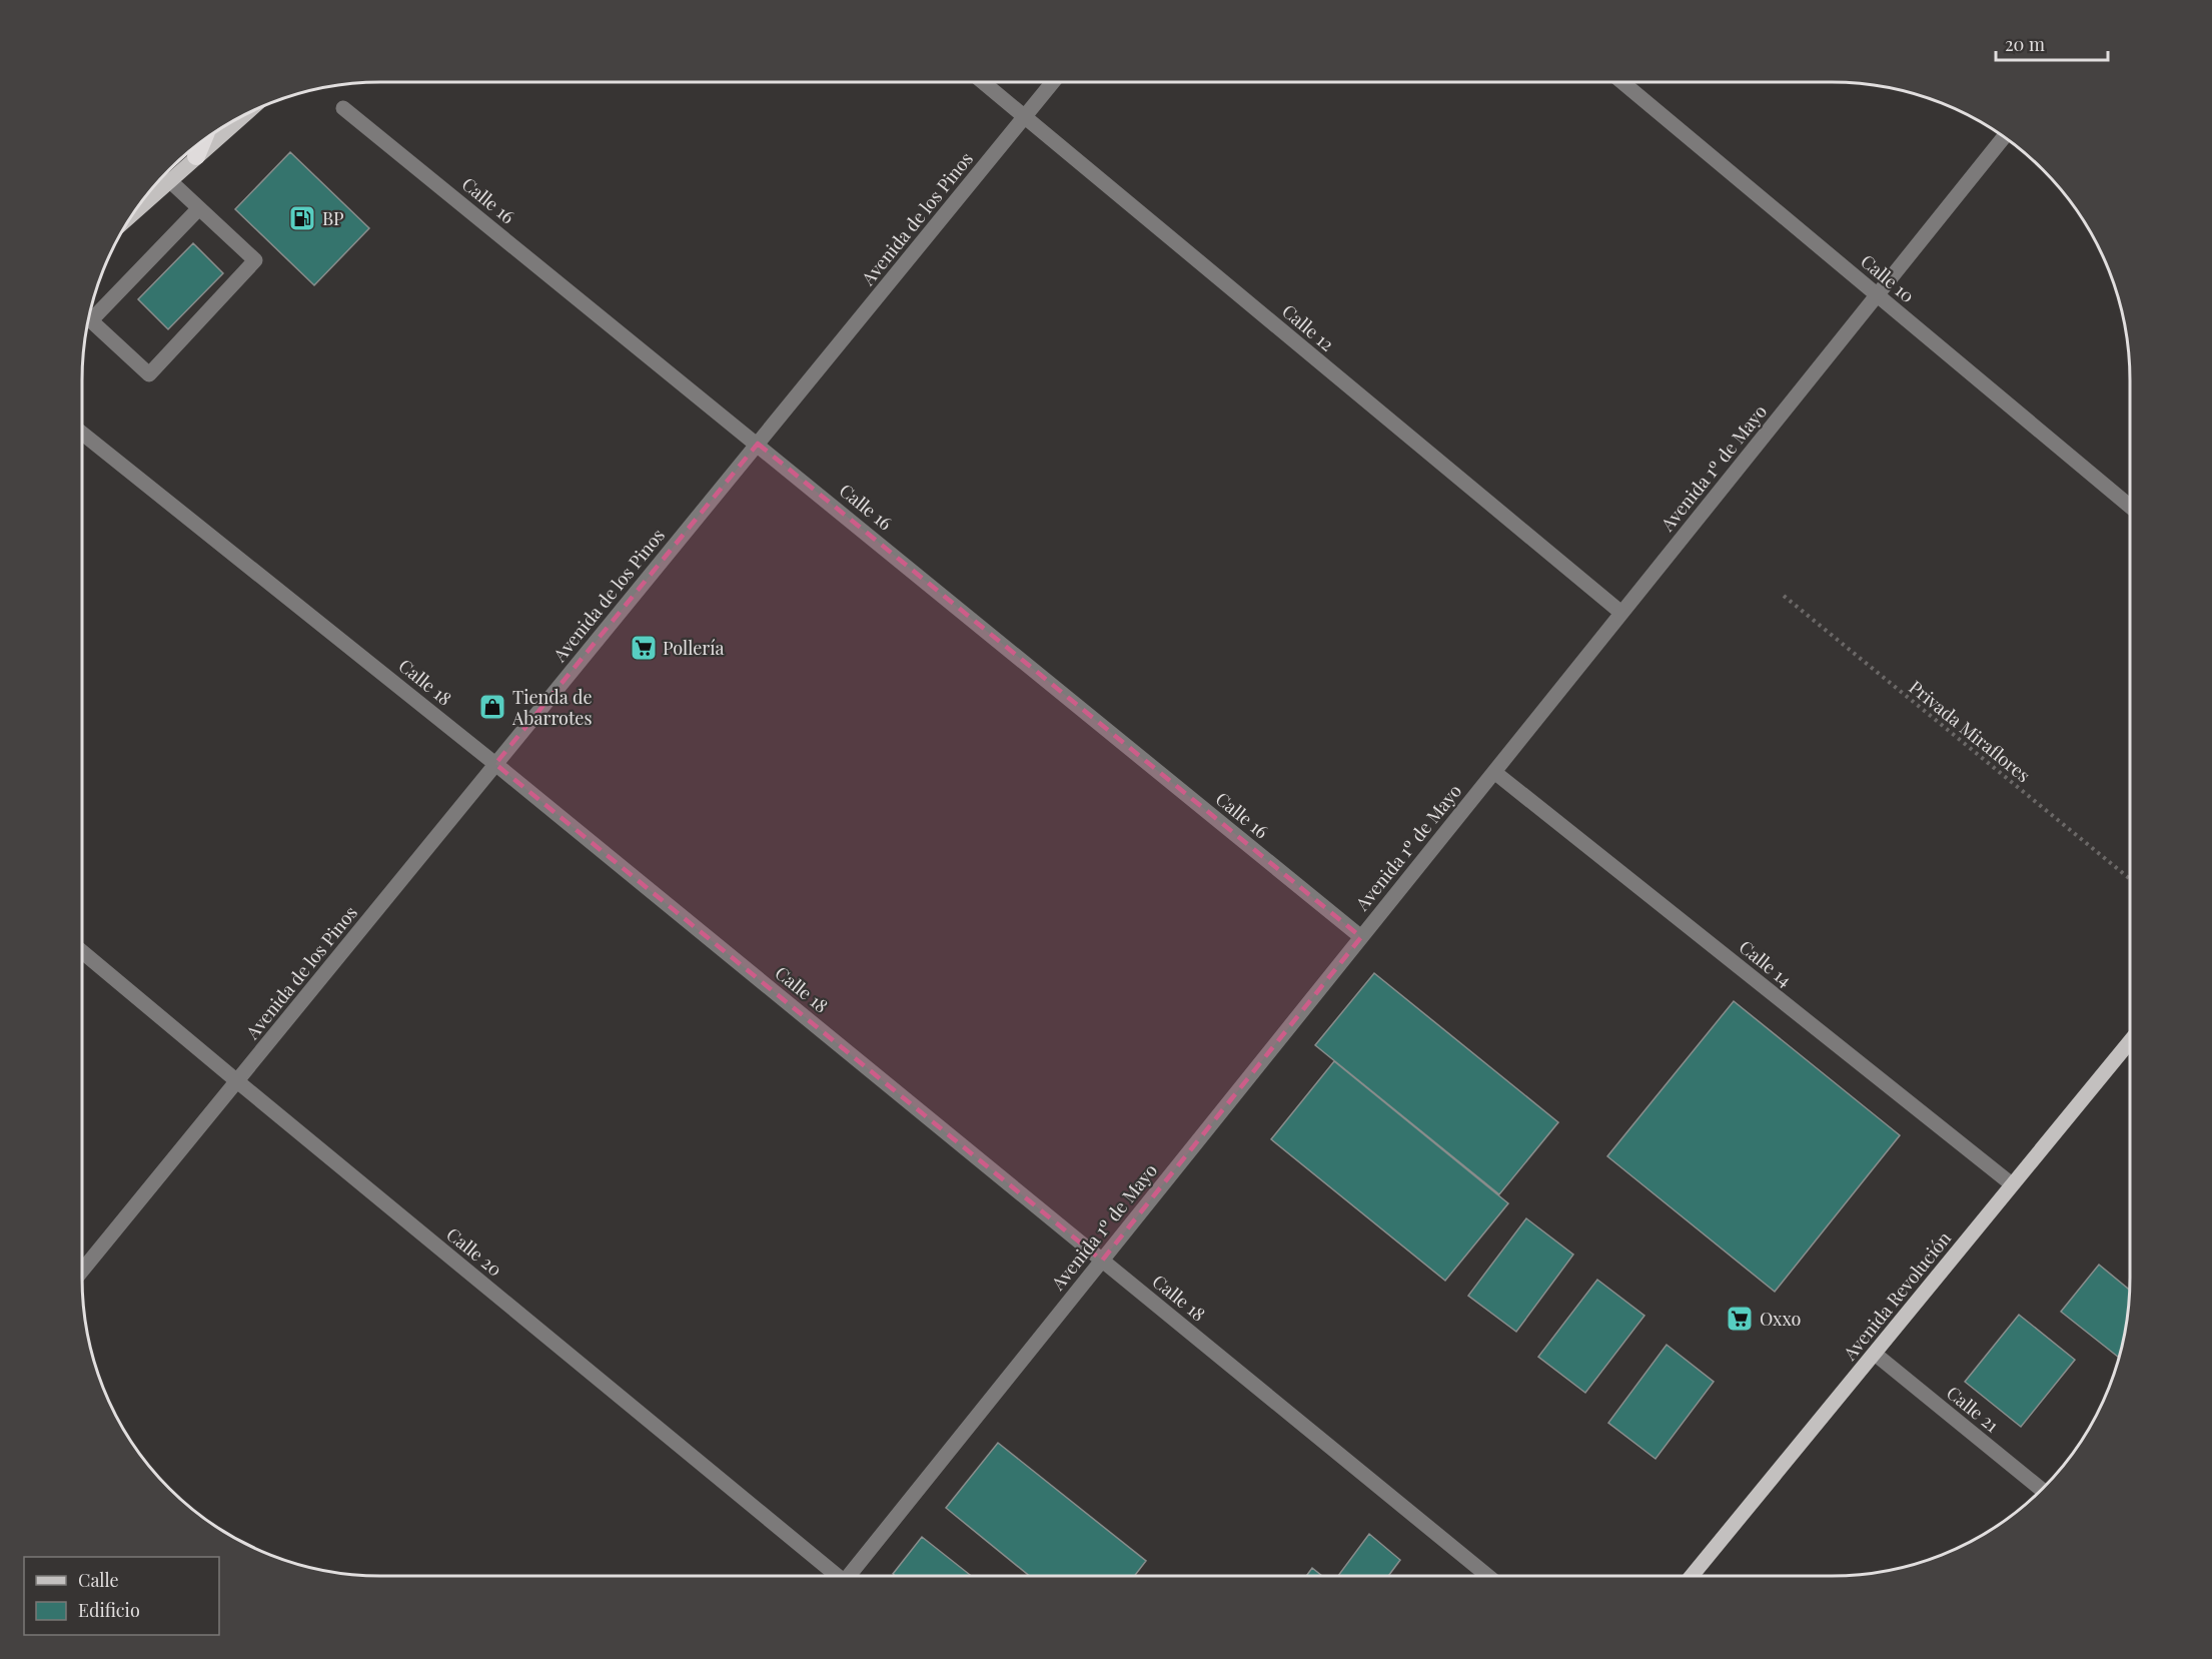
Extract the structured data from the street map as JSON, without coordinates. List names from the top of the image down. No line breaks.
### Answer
{"streets":{"main road":["Avenida Revolución"],"street":["Calle 16","Avenida de los Pinos","Calle 10","Calle 12","Avenida 1º de Mayo","Calle 18","Calle 14","Calle 20","Calle 21"],"path":["Privada Miraflores"]},"crossings":[["Calle 16","Avenida de los Pinos"],["Calle 16","Avenida 1º de Mayo"],["Avenida de los Pinos","Calle 12"],["Avenida de los Pinos","Calle 18"],["Avenida de los Pinos","Calle 20"],["Calle 10","Avenida 1º de Mayo"],["Calle 12","Avenida 1º de Mayo"],["Avenida 1º de Mayo","Calle 18"],["Avenida 1º de Mayo","Calle 14"],["Calle 14","Avenida Revolución"],["Avenida Revolución","Calle 21"]],"places":{"fuel station":["BP"],"supermarket":["Pollería","Oxxo"],"shop":["Tienda de Abarrotes"]},"legend":["Calle","Edificio"],"scale_bar":"20 m"}
